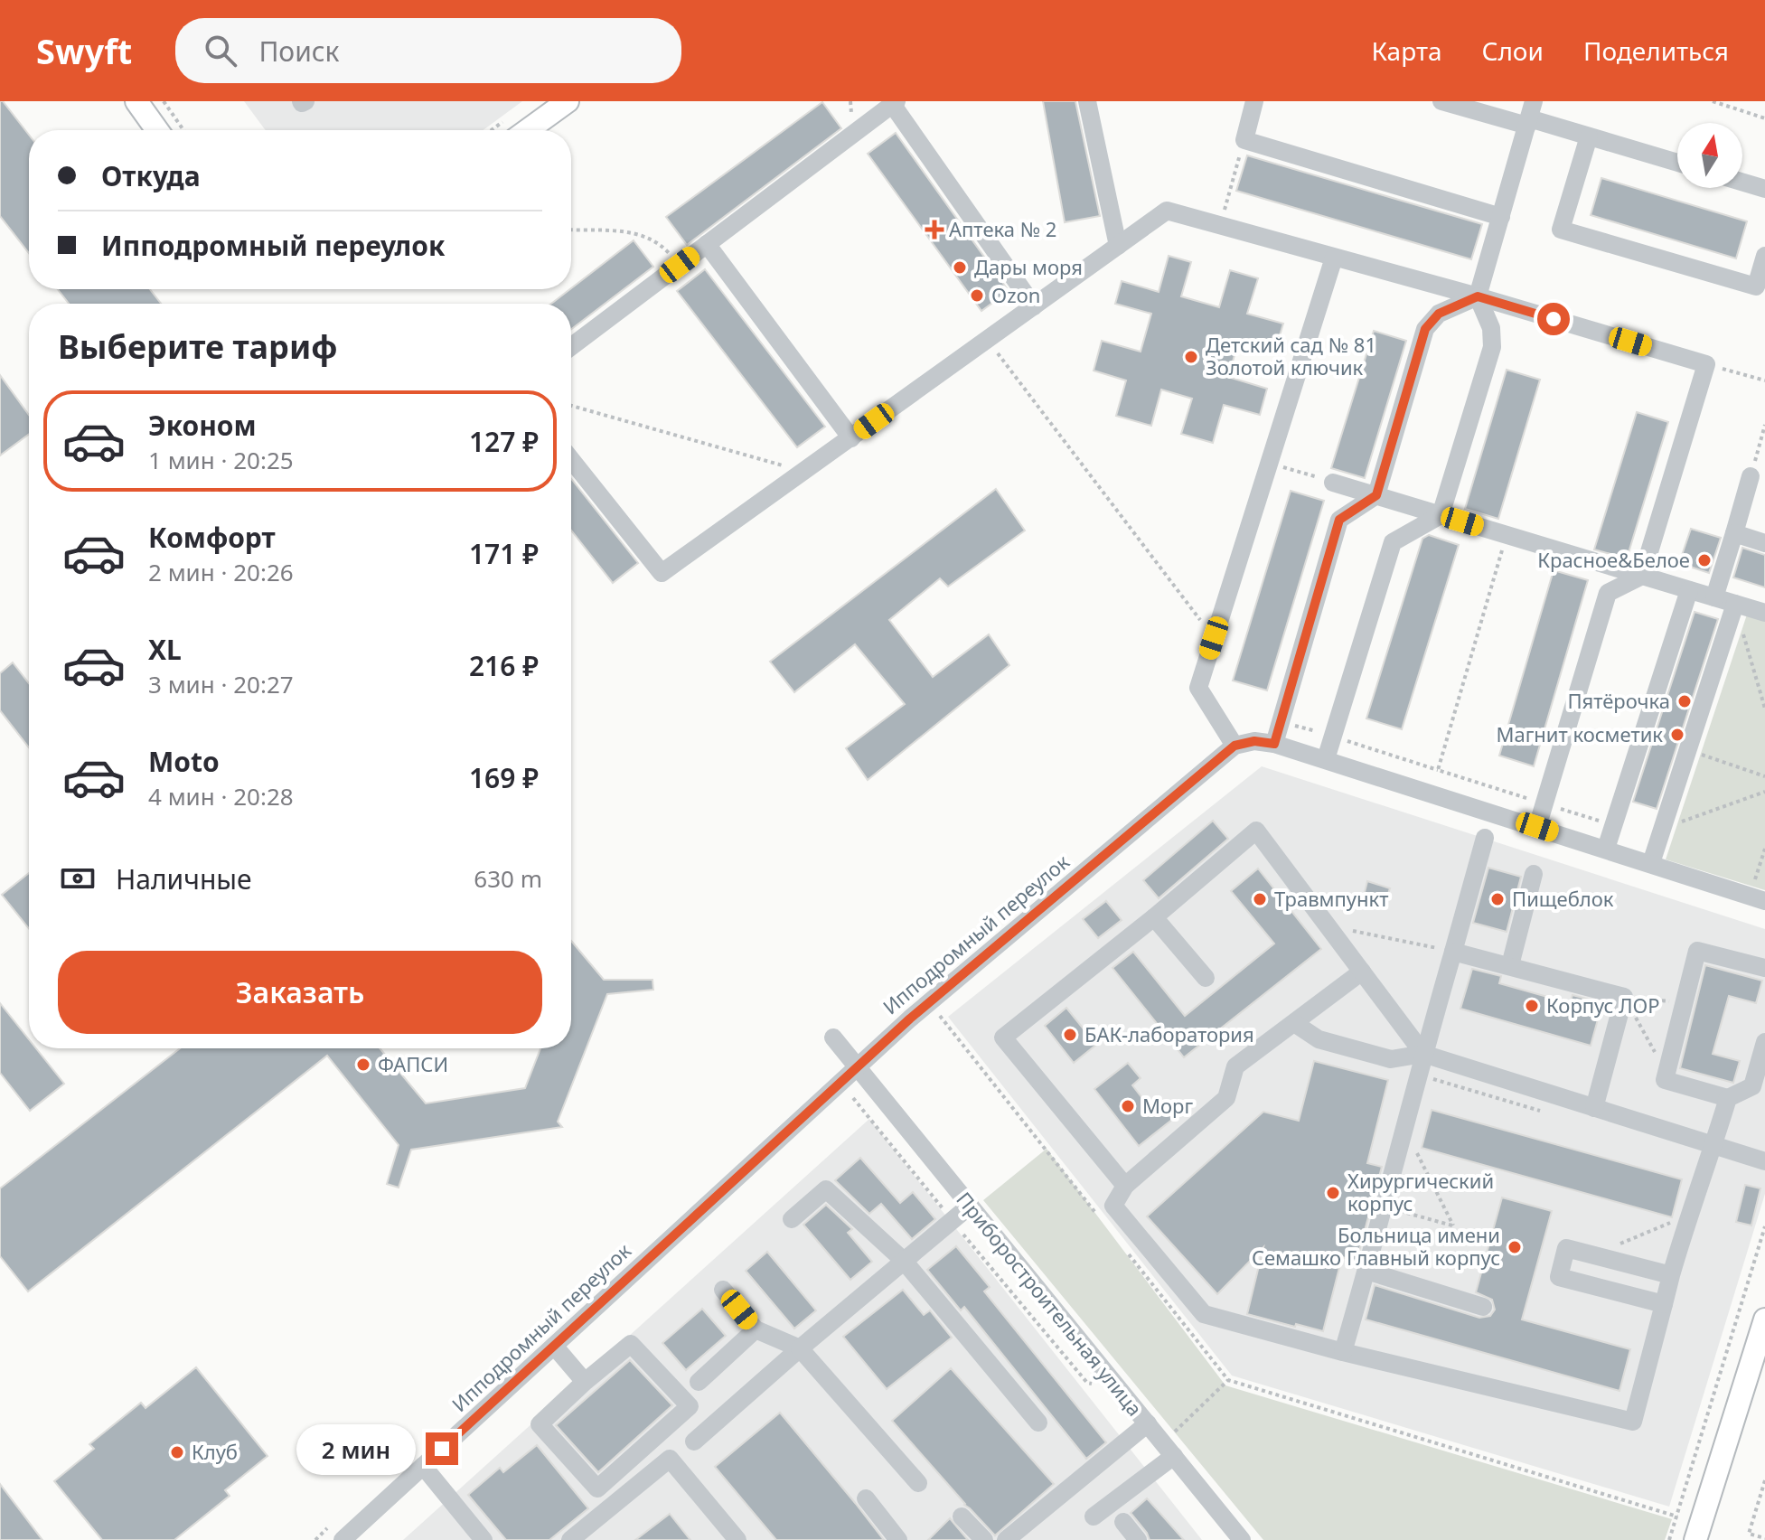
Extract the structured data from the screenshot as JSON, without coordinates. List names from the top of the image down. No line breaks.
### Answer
{"streets":{"street":["Ипподромный переулок","Приборостроительная улица"]},"crossings":[["Ипподромный переулок","Приборостроительная улица"]],"places":{"health":["Аптека № 2"],"other":["Дары моря","Ozon","Детский сад № 81 Золотой ключик","Красное&Белое","Пятёрочка","Магнит косметик","Травмпункт","Пищеблок","Корпус ЛОР","БАК-лаборатория","ФАПСИ","Морг","Хирургический корпус","Больница имени Семашко Главный корпус","Клуб"]},"north":"top","page":{"header":"Swyft","search":"Поиск","nav":["Карта","Слои","Поделиться"],"banner":["Откуда","Ипподромный переулок"],"heading":"Выберите тариф","list":[{"name":"Эконом","note":"1 мин · 20:25","value":"127 ₽"},{"name":"Комфорт","note":"2 мин · 20:26","value":"171 ₽"},{"name":"XL","note":"3 мин · 20:27","value":"216 ₽"},{"name":"Moto","note":"4 мин · 20:28","value":"169 ₽"}],"pay":["Наличные","630 m"],"buttons":"Заказать","bubble":"2 мин"}}
